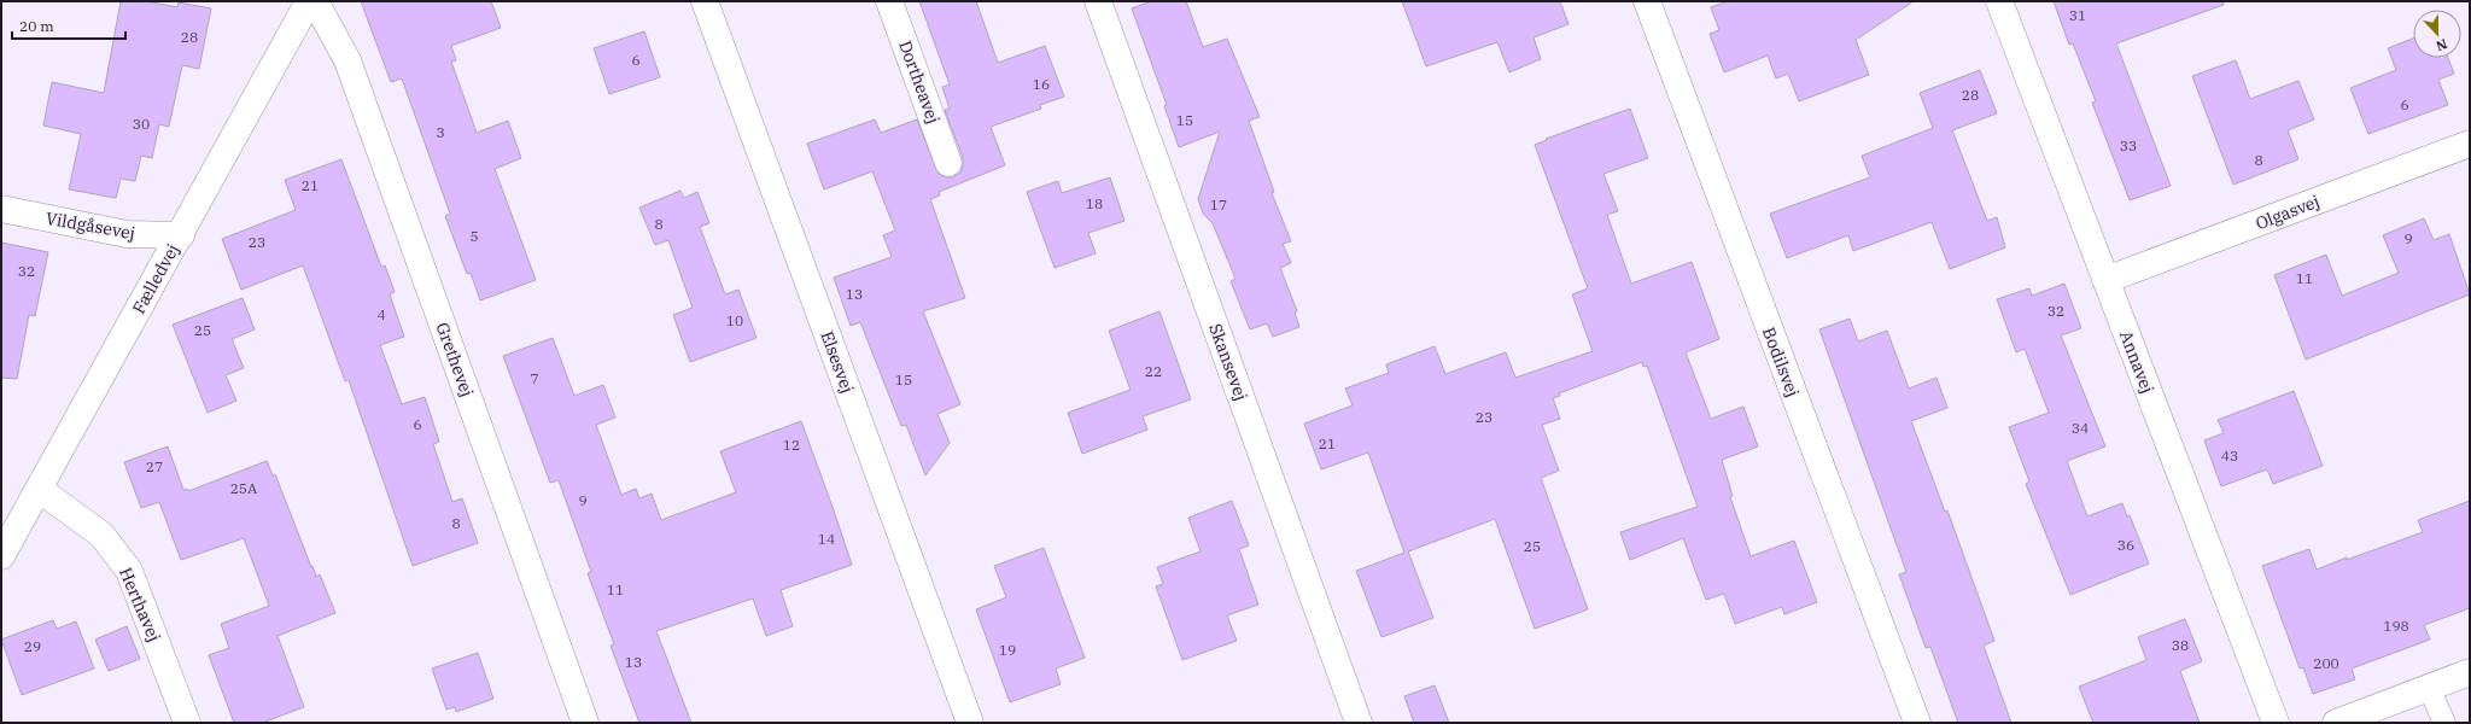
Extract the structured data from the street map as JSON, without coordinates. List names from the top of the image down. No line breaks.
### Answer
{"streets":{"street":["Dortheavej","Olgasvej","Vildgåsevej","Fælledvej","Grethevej","Elsesvej","Skansevej","Bodilsvej","Annavej","Herthavej"]},"crossings":[["Olgasvej","Annavej"],["Vildgåsevej","Fælledvej"],["Fælledvej","Herthavej"]],"house_numbers":["31","28","6","16","28","6","15","30","3","33","8","21","18","17","8","5","9","23","32","11","13","32","4","10","25","22","7","15","23","6","34","21","12","43","27","25A","9","8","14","36","25","11","198","38","29","19","13","200"],"scale_bar":"20 m","north":"bottom"}
